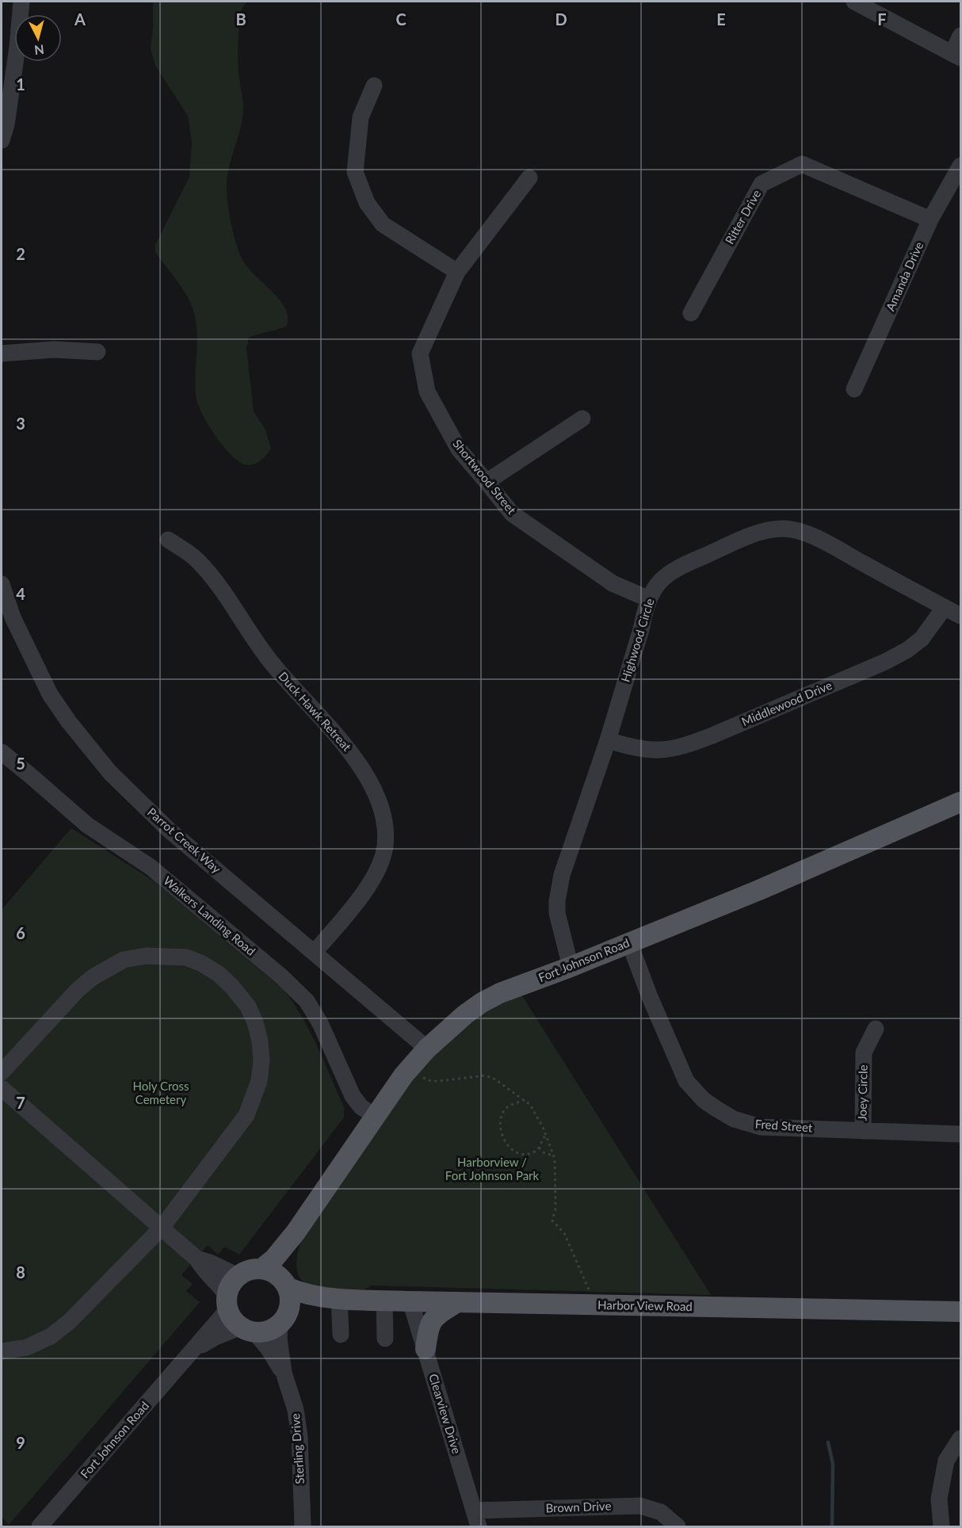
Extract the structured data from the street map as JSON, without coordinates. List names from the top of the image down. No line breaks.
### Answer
{"streets":{"main road":["Fort Johnson Road","Harbor View Road"],"street":["Ritter Drive","Amanda Drive","Shortwood Street","Highwood Circle","Middlewood Drive","Duck Hawk Retreat","Parrot Creek Way","Walkers Landing Road","Joey Circle","Fred Street","Clearview Drive","Sterling Drive","Brown Drive"]},"crossings":[["Ritter Drive","Amanda Drive"],["Shortwood Street","Highwood Circle"],["Highwood Circle","Middlewood Drive"],["Highwood Circle","Fort Johnson Road"],["Duck Hawk Retreat","Parrot Creek Way"],["Parrot Creek Way","Fort Johnson Road"],["Walkers Landing Road","Fort Johnson Road"],["Fort Johnson Road","Fred Street"],["Fort Johnson Road","Harbor View Road"],["Fort Johnson Road","Sterling Drive"],["Joey Circle","Fred Street"],["Harbor View Road","Clearview Drive"],["Harbor View Road","Sterling Drive"],["Clearview Drive","Brown Drive"]],"parks":["Holy Cross Cemetery","Harborview / Fort Johnson Park"],"north":"bottom","grid":{"columns":["A","B","C","D","E","F"],"rows":["1","2","3","4","5","6","7","8","9"]}}
